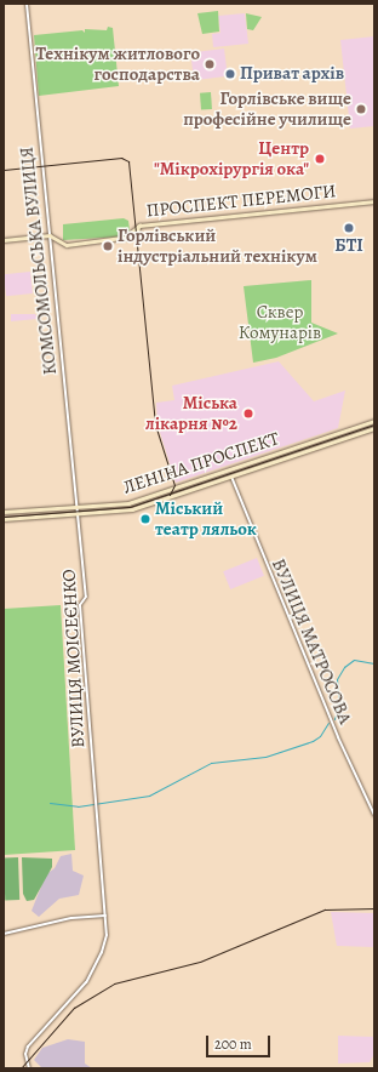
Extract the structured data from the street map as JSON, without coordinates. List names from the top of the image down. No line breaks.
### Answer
{"streets":{"main road":["ПРОСПЕКТ ПЕРЕМОГИ","ЛЕНІНА ПРОСПЕКТ"],"street":["КОМСОМОЛЬСЬКА ВУЛИЦЯ","ВУЛИЦЯ МАТРОСОВА","ВУЛИЦЯ МОІСЕЄНКО"]},"crossings":[["КОМСОМОЛЬСЬКА ВУЛИЦЯ","ЛЕНІНА ПРОСПЕКТ"],["КОМСОМОЛЬСЬКА ВУЛИЦЯ","ВУЛИЦЯ МОІСЕЄНКО"],["ЛЕНІНА ПРОСПЕКТ","ВУЛИЦЯ МАТРОСОВА"],["ЛЕНІНА ПРОСПЕКТ","ВУЛИЦЯ МОІСЕЄНКО"]],"parks":["Сквер Комунарів"],"places":["Технікум житлового господарства","Приват архів","Горлівське вище професійне училище","Центр \"Мікрохірургія ока\"","БТІ","Горлівський індустріальний технікум","Міська лікарня №2","Міський театр ляльок"],"scale_bar":"200 m"}
